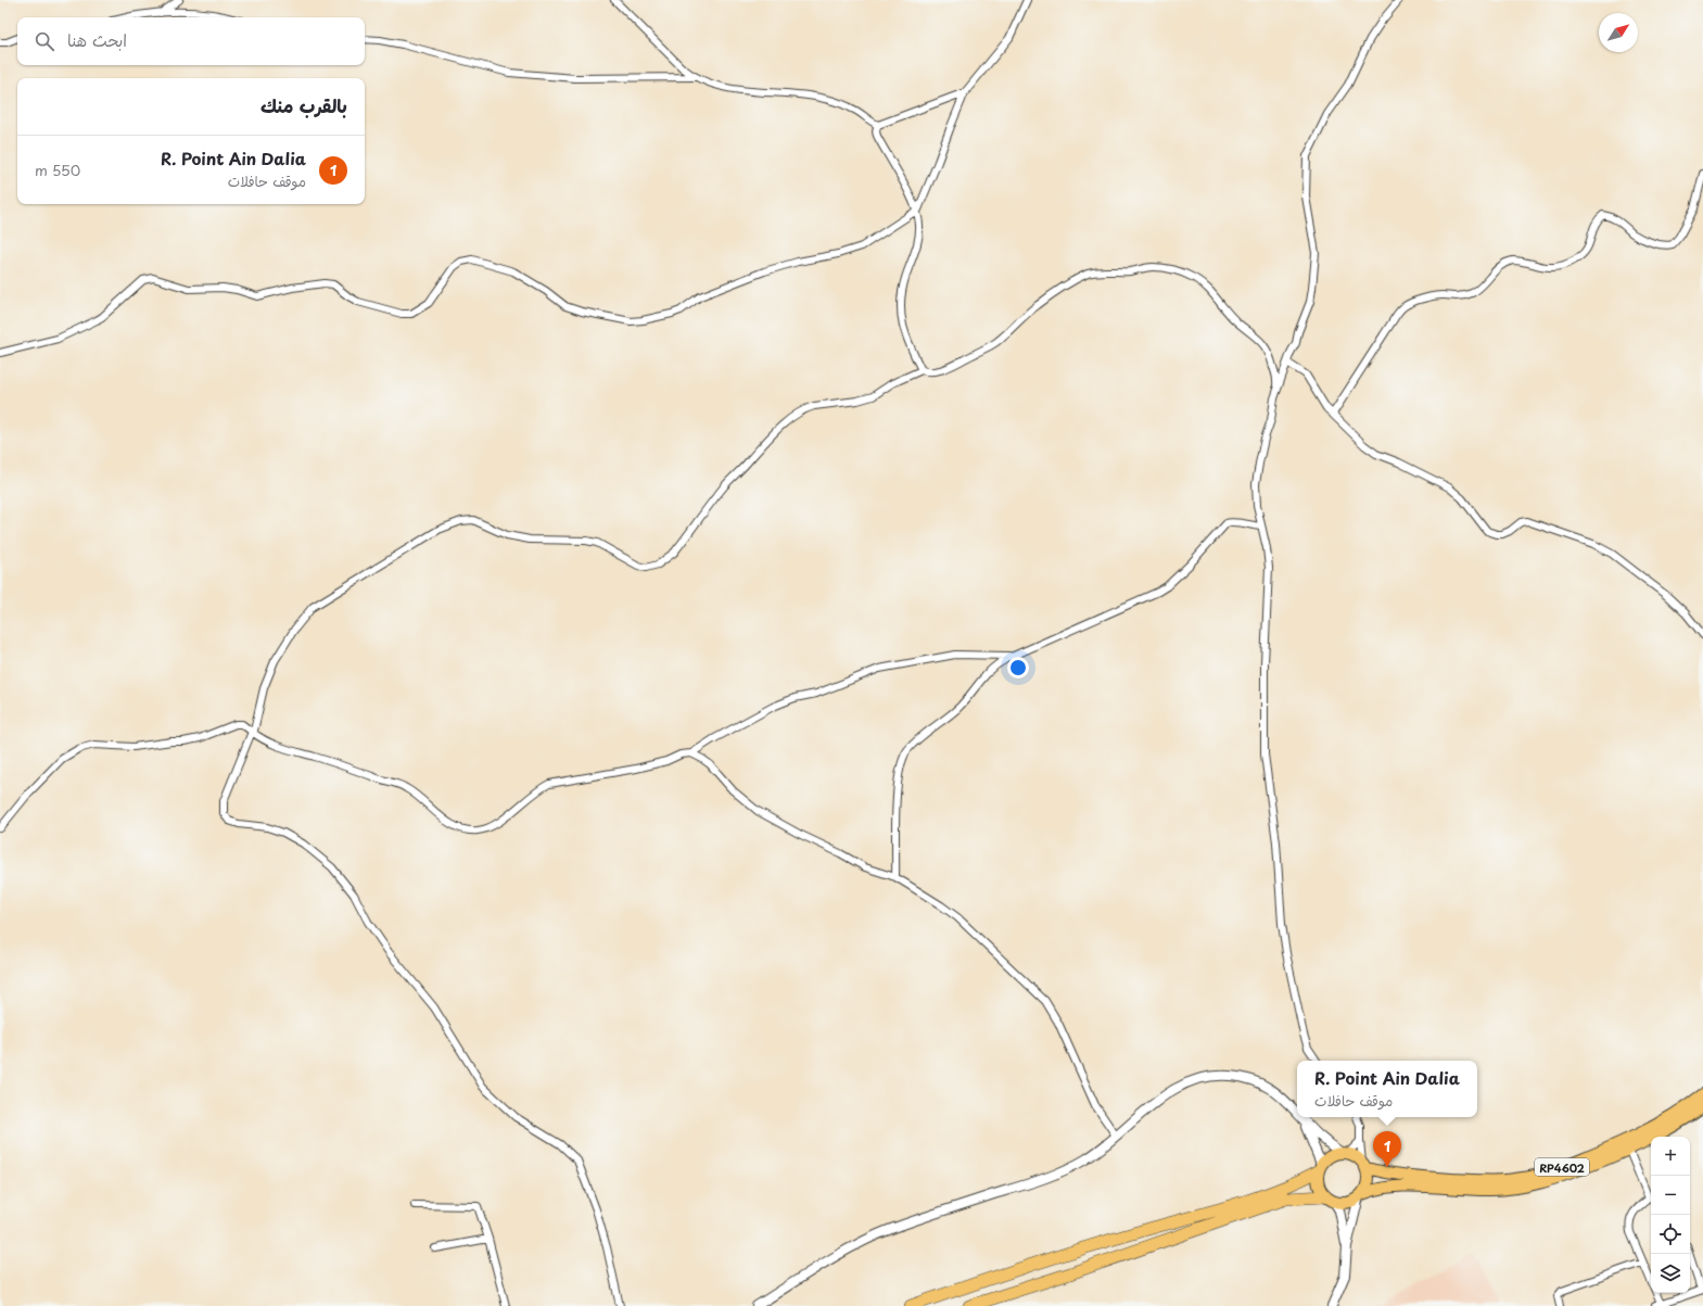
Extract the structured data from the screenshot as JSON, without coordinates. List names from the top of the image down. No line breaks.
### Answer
{"streets":{"highway":["RP4602"]},"north":"top right","page":{"search":"ابحث هنا","heading":"بالقرب منك","list":[{"mark":"1","name":"R. Point Ain Dalia","note":"موقف حافلات","value":"550 m"}],"popup":["R. Point Ain Dalia","موقف حافلات"],"pins":"1","map_buttons":["+","−"]}}
